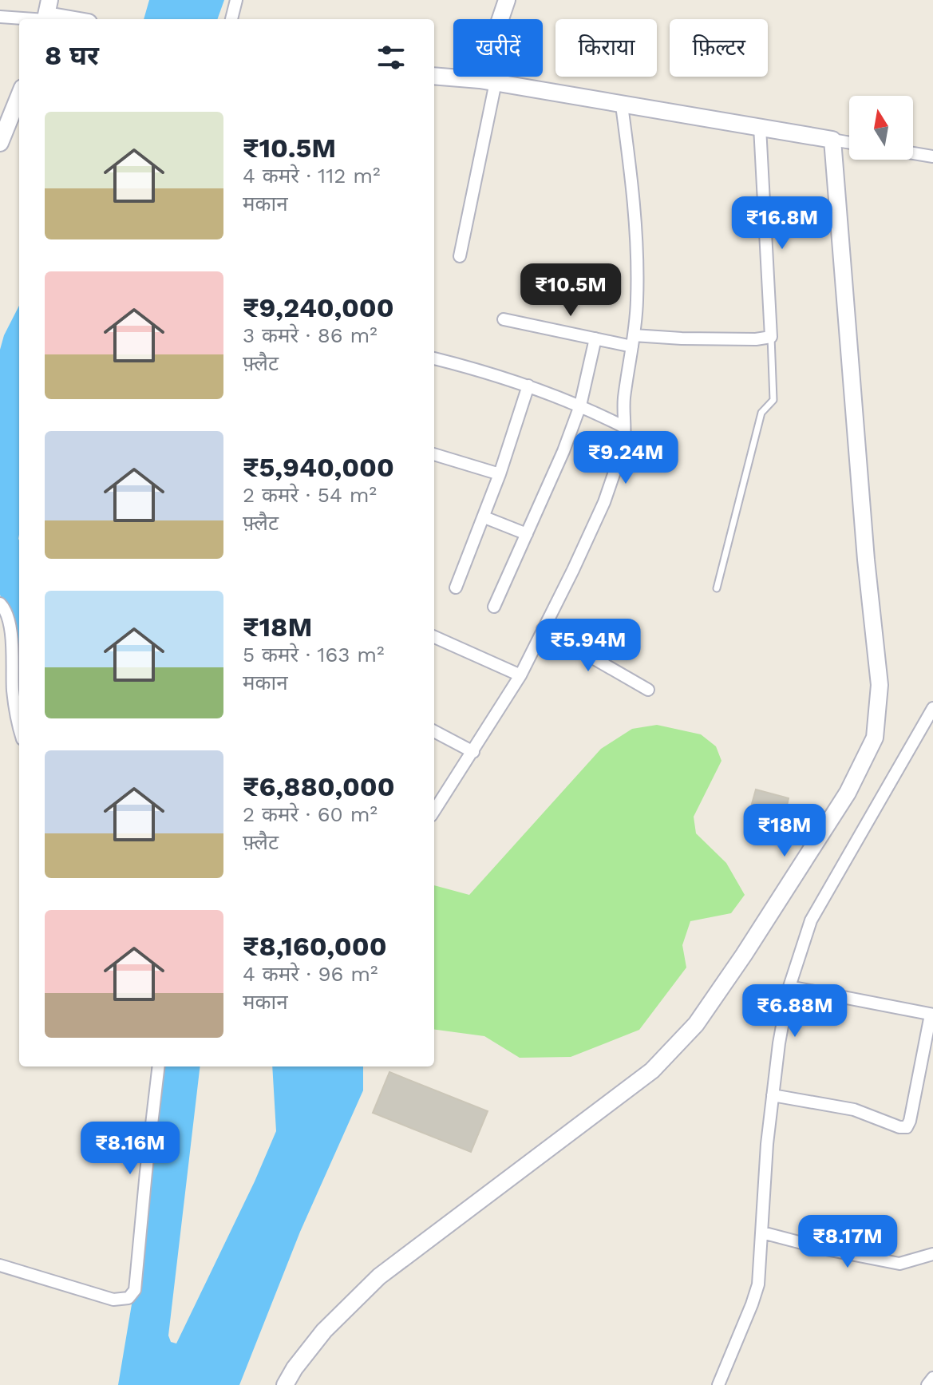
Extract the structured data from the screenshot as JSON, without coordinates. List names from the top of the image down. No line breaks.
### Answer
{"north":"top","page":{"chip":["खरीदें","किराया","फ़िल्टर"],"heading":"8 घर","list":[{"name":"₹10.5M","note":"4 कमरे · 112 m² · मकान"},{"name":"₹9,240,000","note":"3 कमरे · 86 m² · फ़्लैट"},{"name":"₹5,940,000","note":"2 कमरे · 54 m² · फ़्लैट"},{"name":"₹18M","note":"5 कमरे · 163 m² · मकान"},{"name":"₹6,880,000","note":"2 कमरे · 60 m² · फ़्लैट"},{"name":"₹8,160,000","note":"4 कमरे · 96 m² · मकान"}],"price":["₹16.8M","₹10.5M","₹9.24M","₹5.94M","₹18M","₹6.88M","₹8.16M","₹8.17M"]}}
